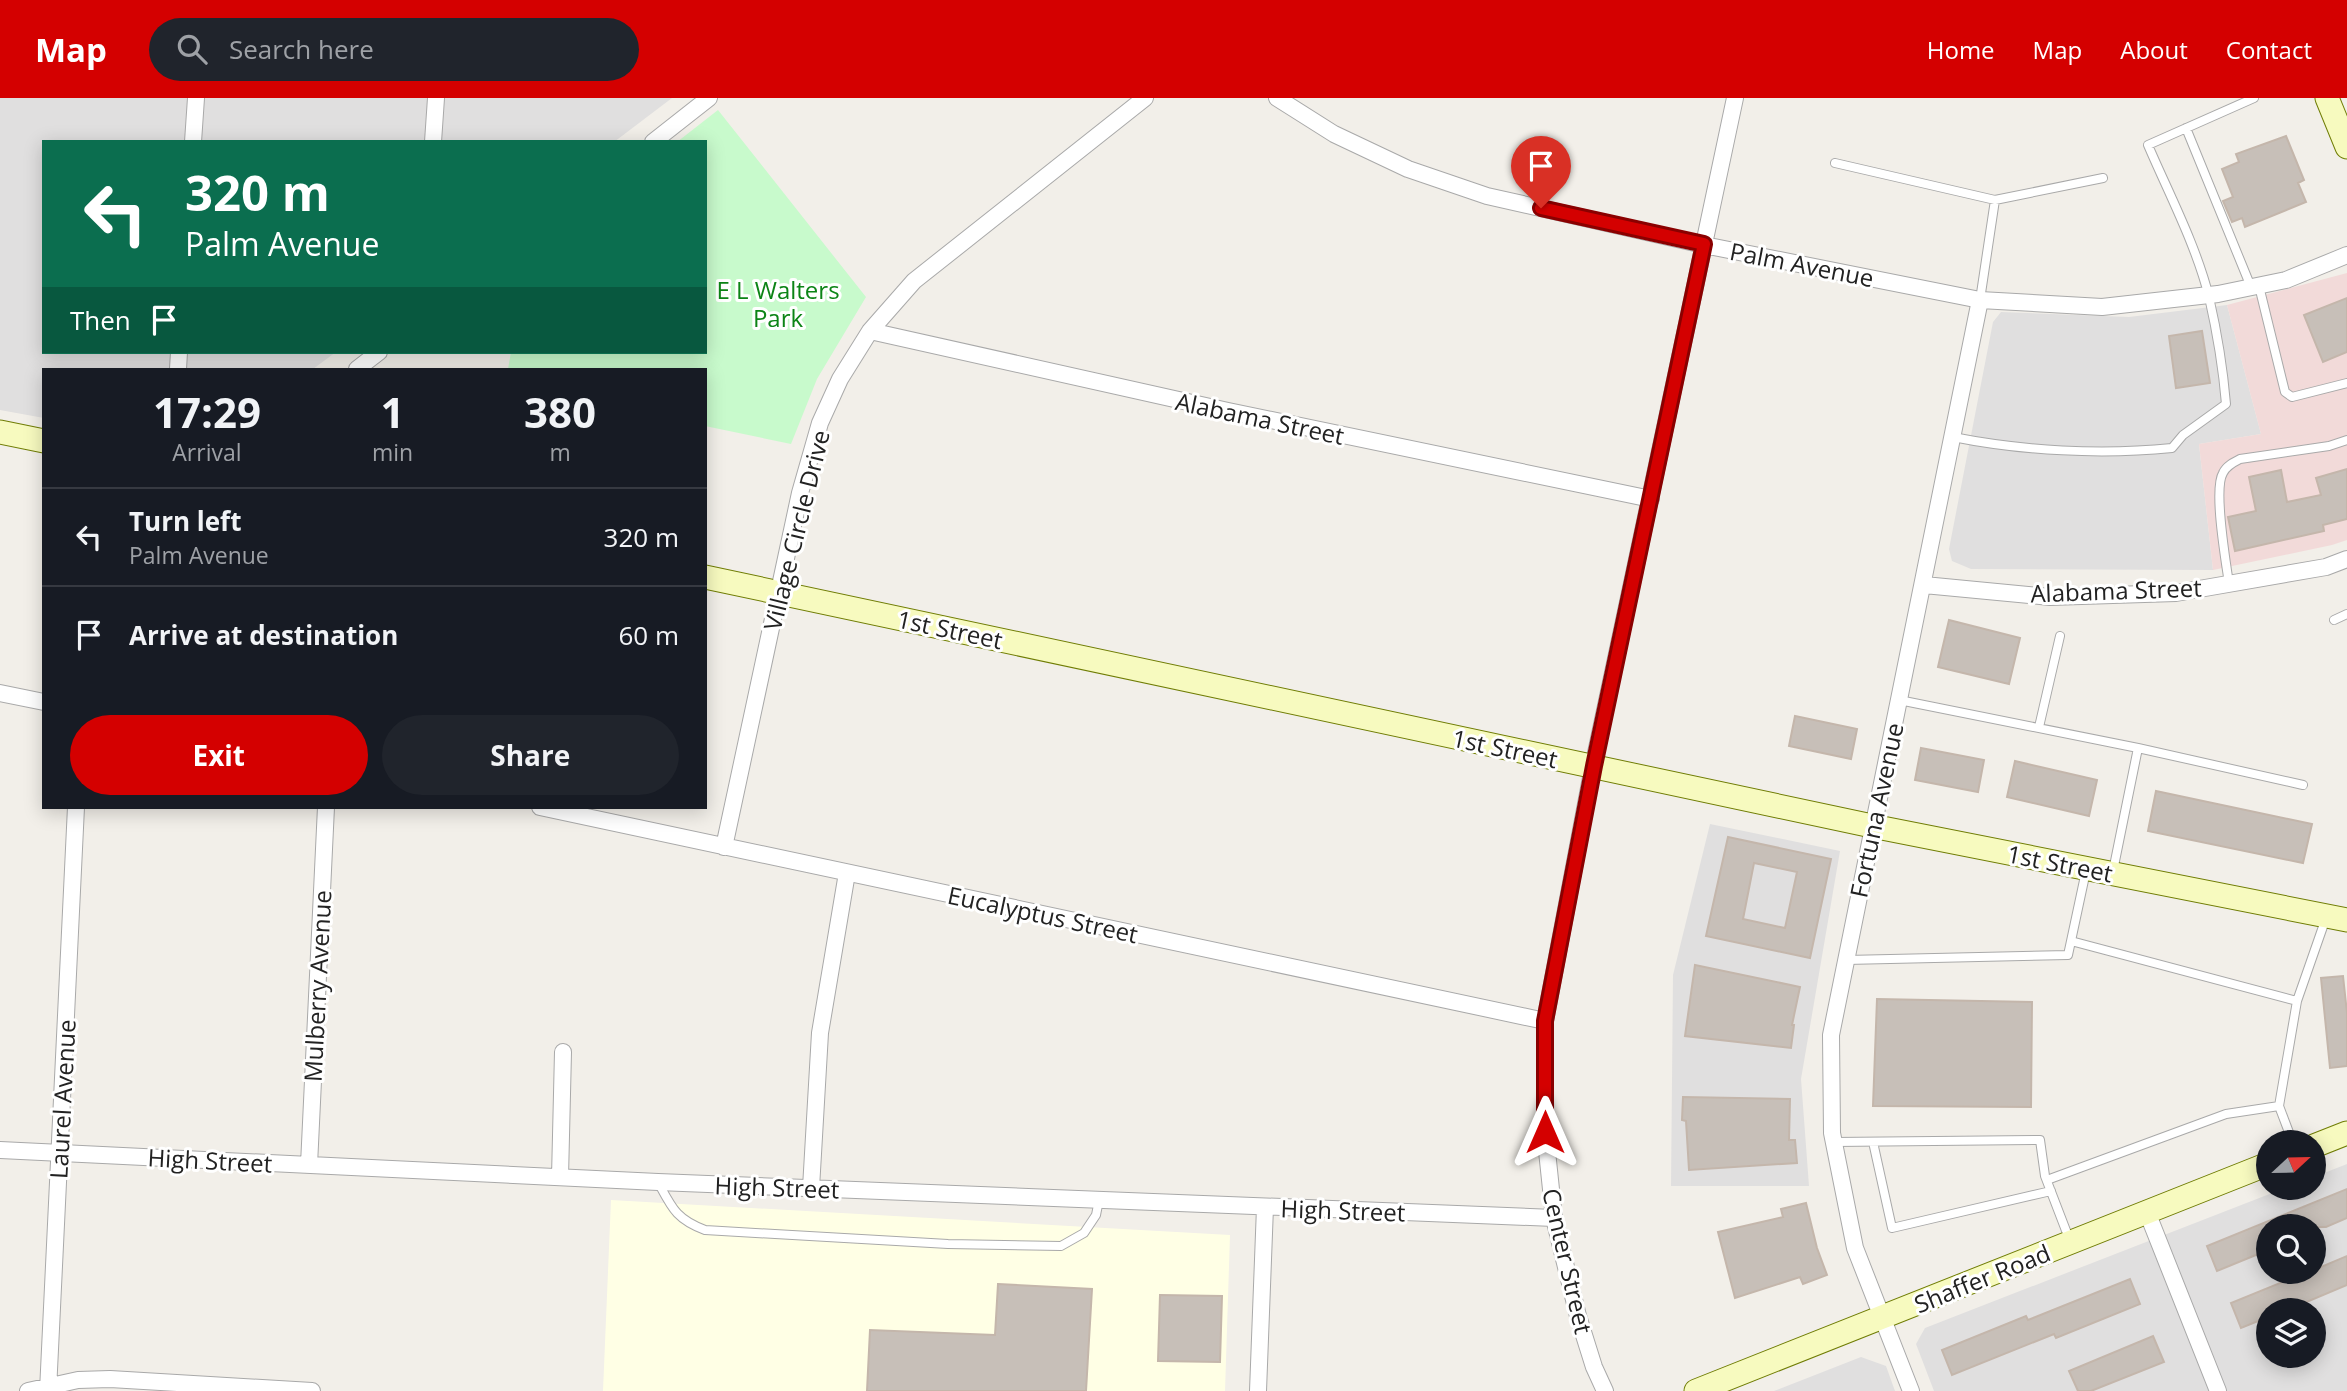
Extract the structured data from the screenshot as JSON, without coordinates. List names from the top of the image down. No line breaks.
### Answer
{"streets":{"street":["Palm Avenue","Alabama Street","Village Circle Drive","1st Street","Fortuna Avenue","Eucalyptus Street","Mulberry Avenue","Laurel Avenue","High Street","Center Street","Shaffer Road"]},"crossings":[["Palm Avenue","Fortuna Avenue"],["Palm Avenue","Center Street"],["Alabama Street","Village Circle Drive"],["Alabama Street","Fortuna Avenue"],["Alabama Street","Center Street"],["Village Circle Drive","1st Street"],["Village Circle Drive","Eucalyptus Street"],["1st Street","Fortuna Avenue"],["1st Street","Center Street"],["Fortuna Avenue","Shaffer Road"],["Eucalyptus Street","Center Street"],["Mulberry Avenue","High Street"],["Laurel Avenue","High Street"],["High Street","Center Street"]],"parks":["E L Walters Park"],"north":"right","page":{"header":"Map","search":"Search here","nav":["Home","Map","About","Contact"],"turn":["320 m","Palm Avenue"],"then":"Then","eta":["17:29","Arrival","1","min","380","m"],"list":[{"name":"Turn left","note":"Palm Avenue","value":"320 m"},{"name":"Arrive at destination","value":"60 m"}],"buttons":["Exit","Share"]}}
